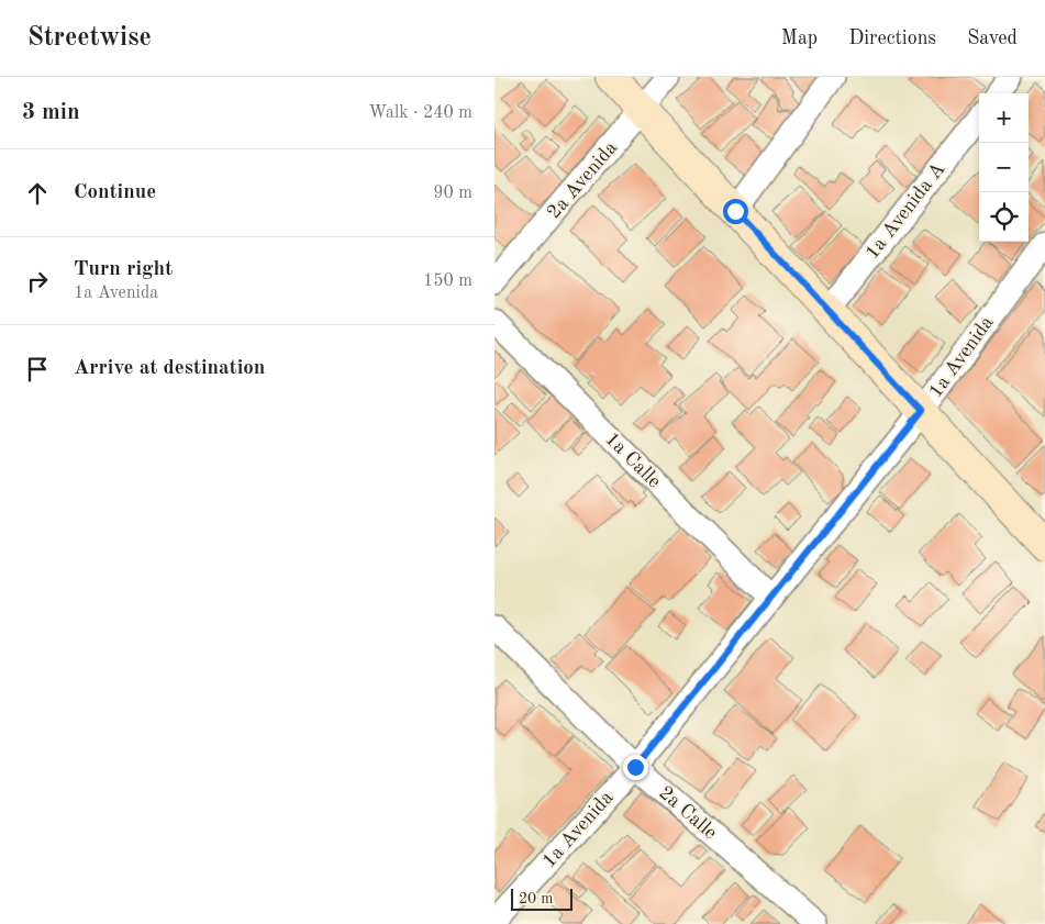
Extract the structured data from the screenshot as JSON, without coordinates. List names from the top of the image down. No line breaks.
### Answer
{"streets":{"street":["2a Avenida","1a Avenida A","1a Avenida","1a Calle","2a Calle"]},"crossings":[["1a Avenida","1a Calle"],["1a Avenida","2a Calle"]],"scale_bar":"20 m","page":{"header":"Streetwise","nav":["Map","Directions","Saved"],"heading":["3 min","Walk · 240 m"],"map_buttons":["+","−"],"list":[["Continue","90 m"],["Turn right","1a Avenida","150 m"],"Arrive at destination"],"scale":"20 m"}}
